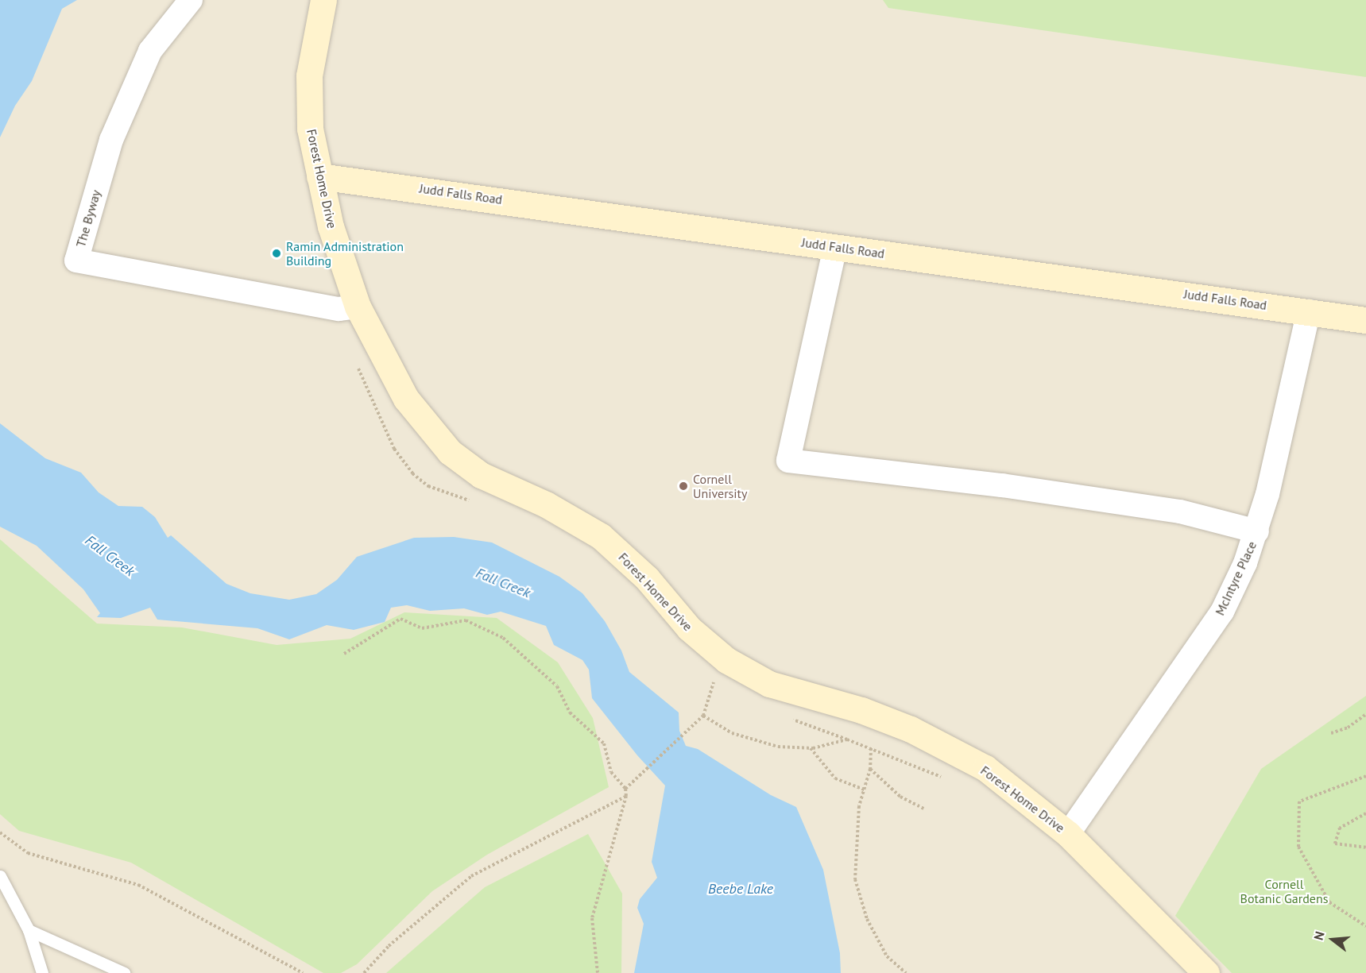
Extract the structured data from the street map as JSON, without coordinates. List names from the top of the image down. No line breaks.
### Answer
{"streets":{"street":["Forest Home Drive","Judd Falls Road","The Byway","McIntyre Place"]},"crossings":[["Forest Home Drive","Judd Falls Road"],["Forest Home Drive","The Byway"],["Forest Home Drive","McIntyre Place"],["Judd Falls Road","McIntyre Place"]],"water":["Fall Creek","Beebe Lake"],"parks":["Cornell Botanic Gardens"],"places":["Ramin Administration Building","Cornell University"],"north":"left"}
